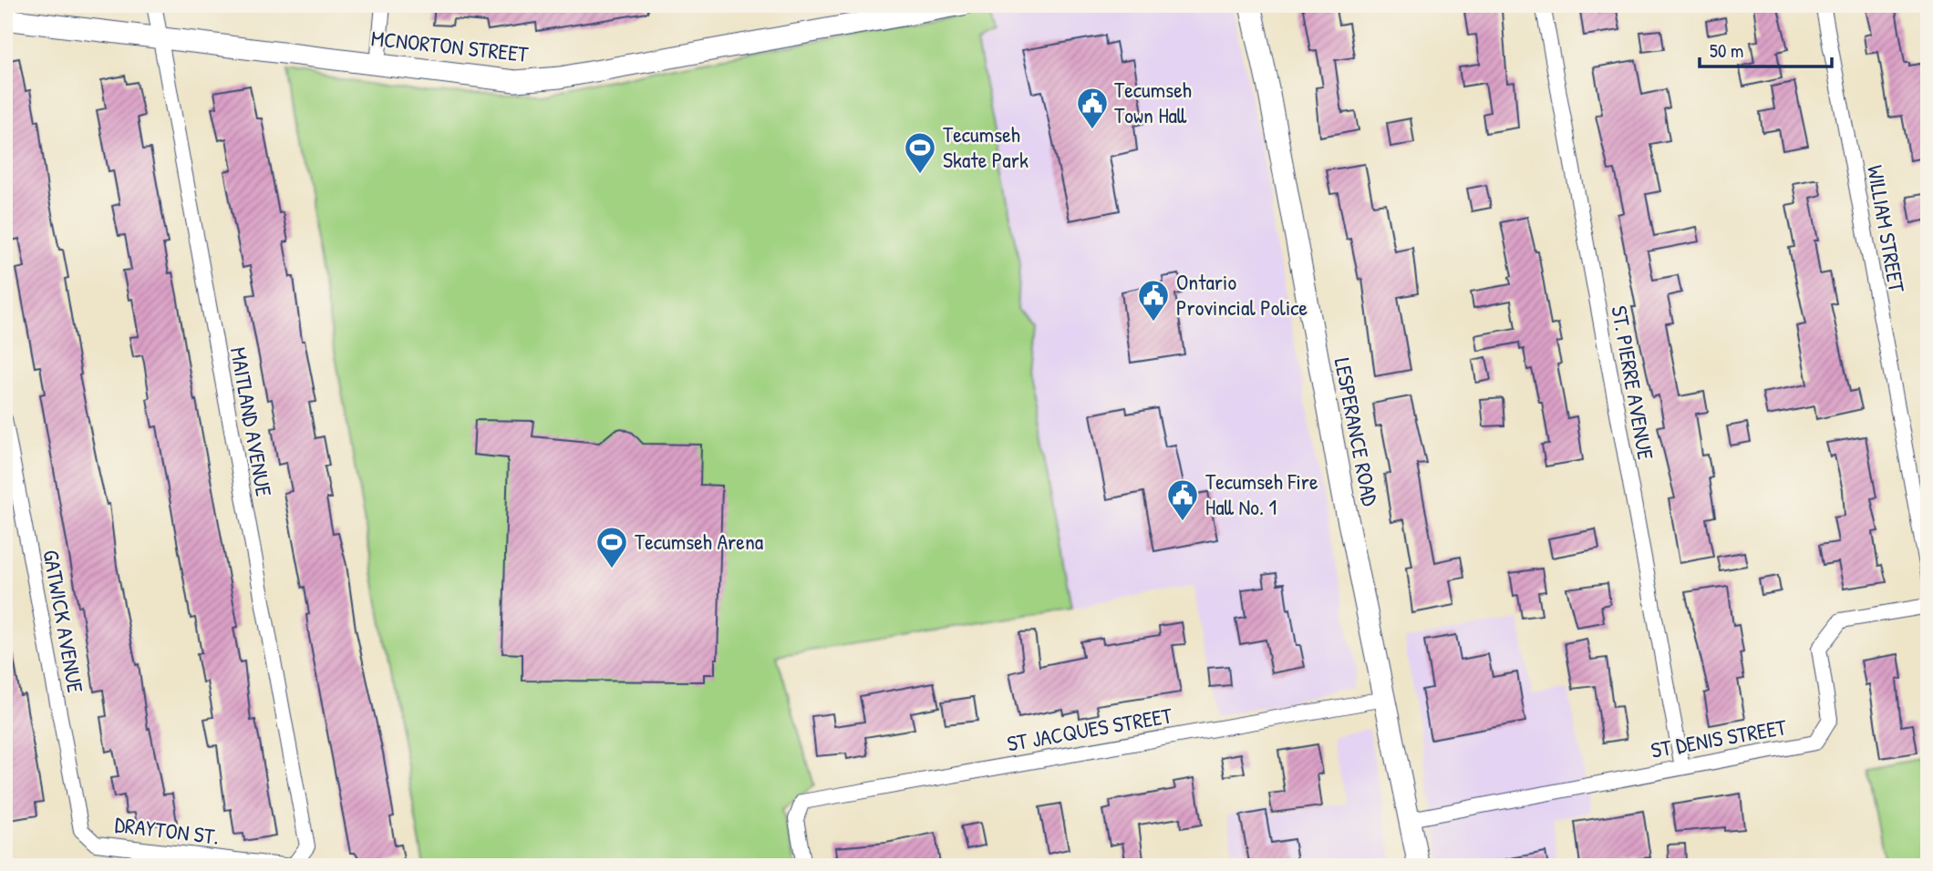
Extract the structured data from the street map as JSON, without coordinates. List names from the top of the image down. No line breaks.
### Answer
{"streets":{"street":["MCNORTON STREET","WILLIAM STREET","ST. PIERRE AVENUE","MAITLAND AVENUE","LESPERANCE ROAD","GATWICK AVENUE","ST JACQUES STREET","ST DENIS STREET","DRAYTON ST."]},"crossings":[["MCNORTON STREET","MAITLAND AVENUE"],["ST. PIERRE AVENUE","ST DENIS STREET"],["MAITLAND AVENUE","DRAYTON ST."],["LESPERANCE ROAD","ST JACQUES STREET"],["LESPERANCE ROAD","ST DENIS STREET"],["GATWICK AVENUE","DRAYTON ST."]],"places":{"public building":["Tecumseh Town Hall","Ontario Provincial Police","Tecumseh Fire Hall No. 1"],"sports":["Tecumseh Skate Park","Tecumseh Arena"]},"scale_bar":"50 m"}
